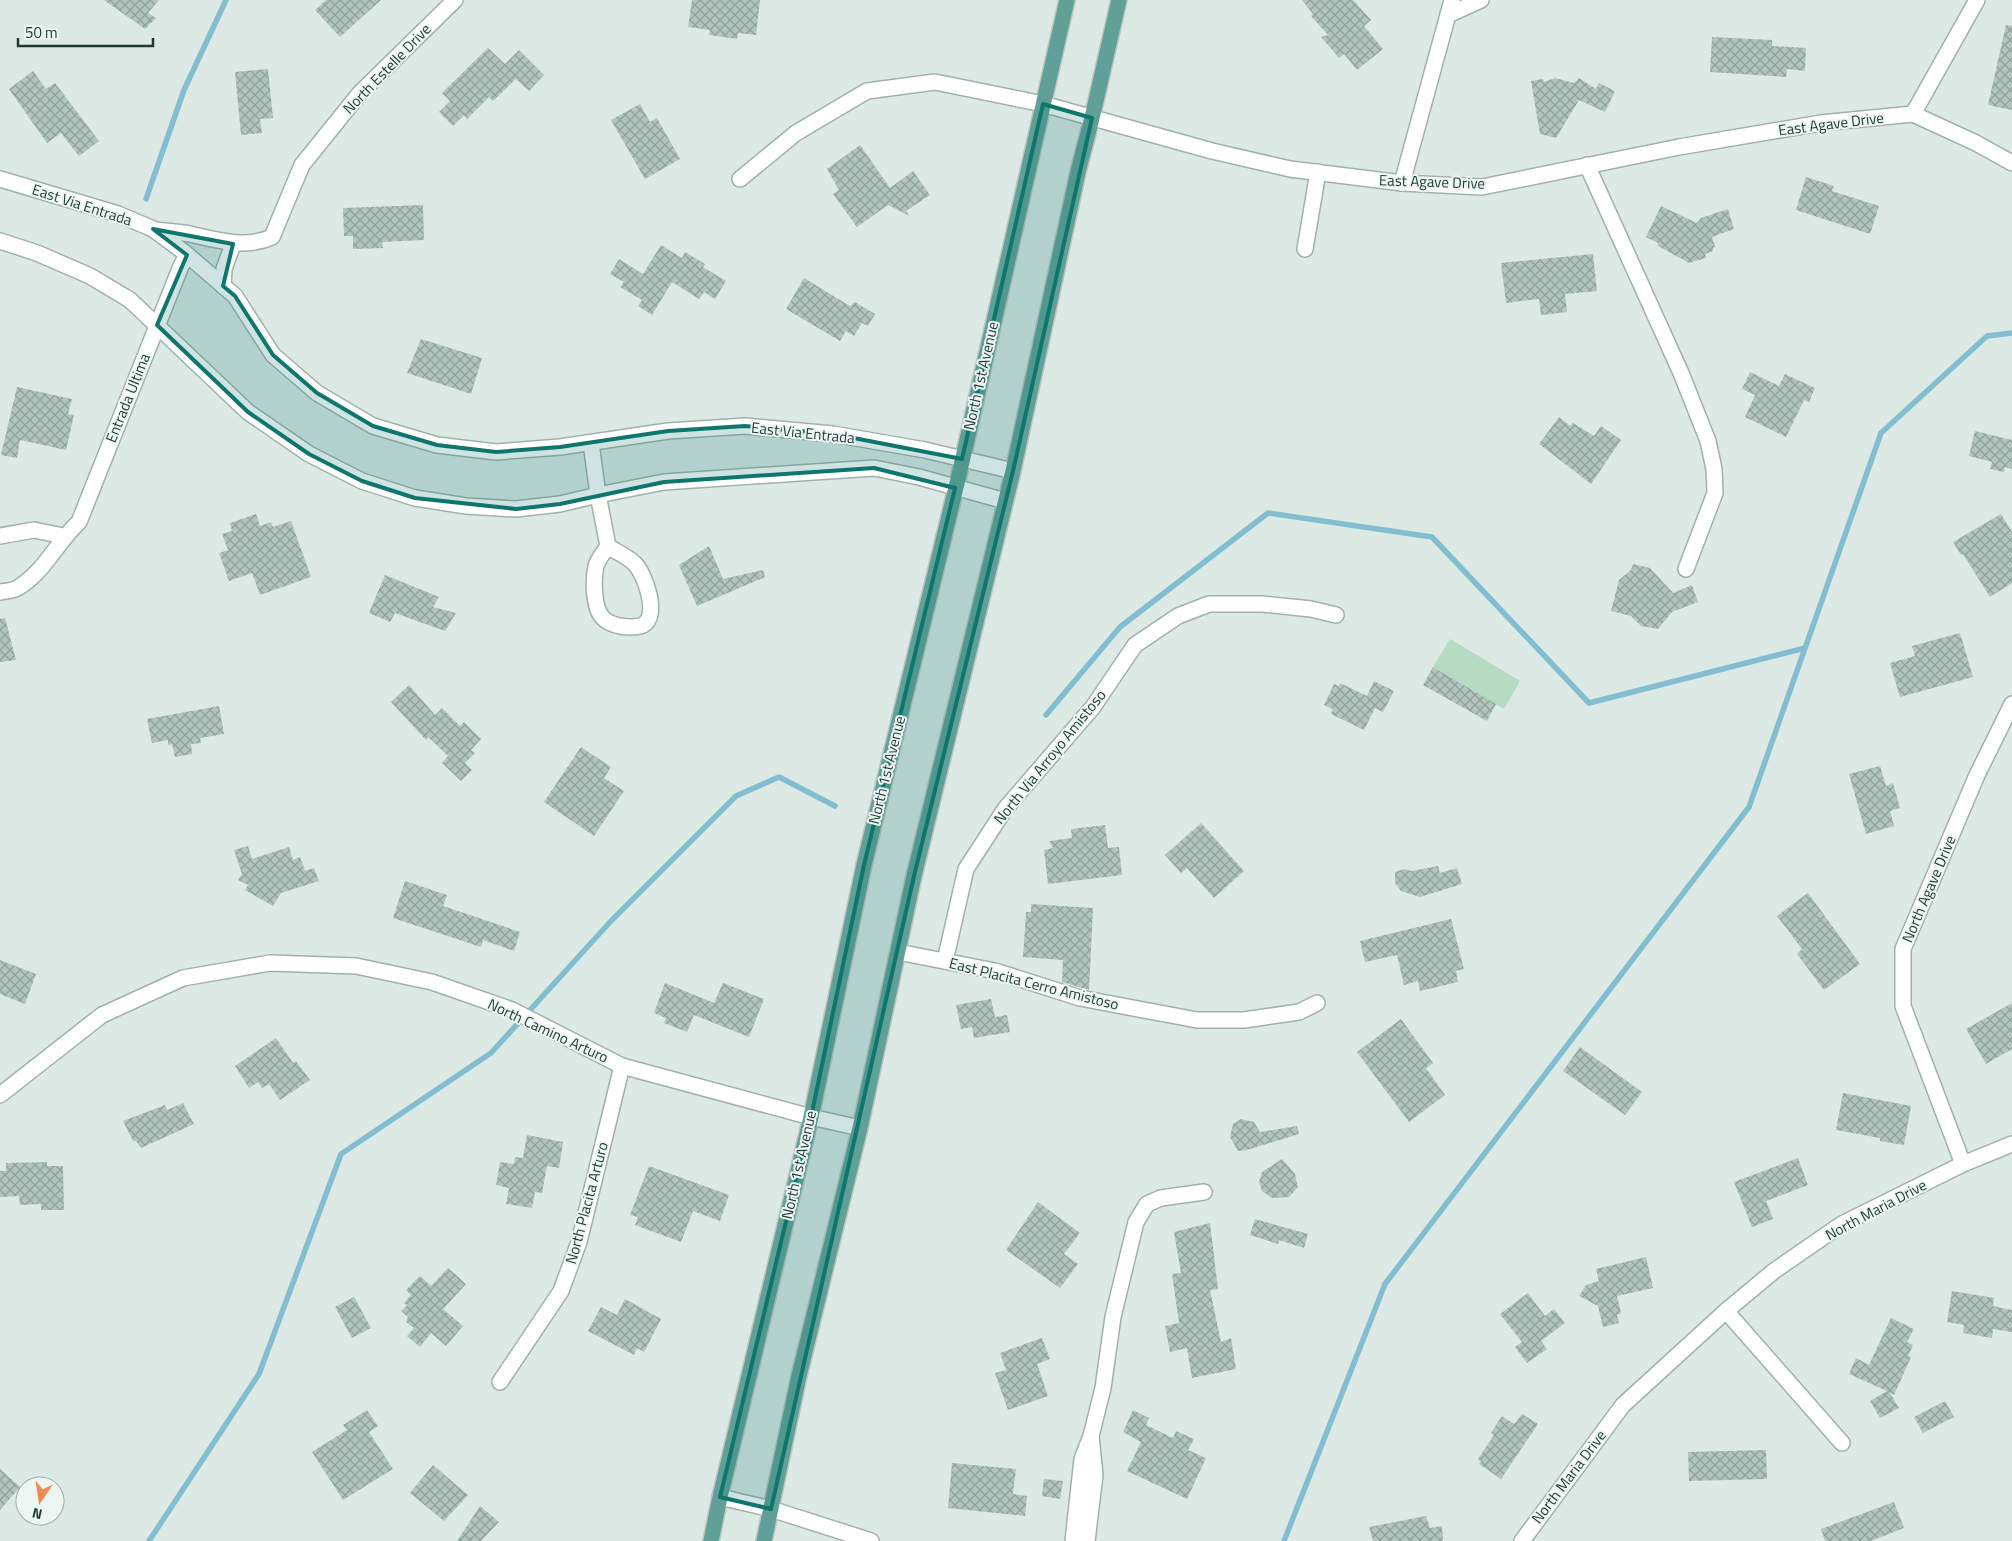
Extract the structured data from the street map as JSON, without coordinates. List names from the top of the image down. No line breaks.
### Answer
{"streets":{"main road":["North 1st Avenue"],"street":["North Estelle Drive","East Agave Drive","East Via Entrada","Entrada Ultima","North Via Arroyo Amistoso","North Agave Drive","East Placita Cerro Amistoso","North Camino Arturo","North Placita Arturo","North Maria Drive"]},"crossings":[["North Estelle Drive","East Via Entrada"],["East Agave Drive","North 1st Avenue"],["East Via Entrada","North 1st Avenue"],["East Via Entrada","Entrada Ultima"],["North 1st Avenue","North Camino Arturo"],["North Via Arroyo Amistoso","East Placita Cerro Amistoso"],["North Agave Drive","North Maria Drive"],["North Camino Arturo","North Placita Arturo"]],"scale_bar":"50 m","north":"bottom"}
